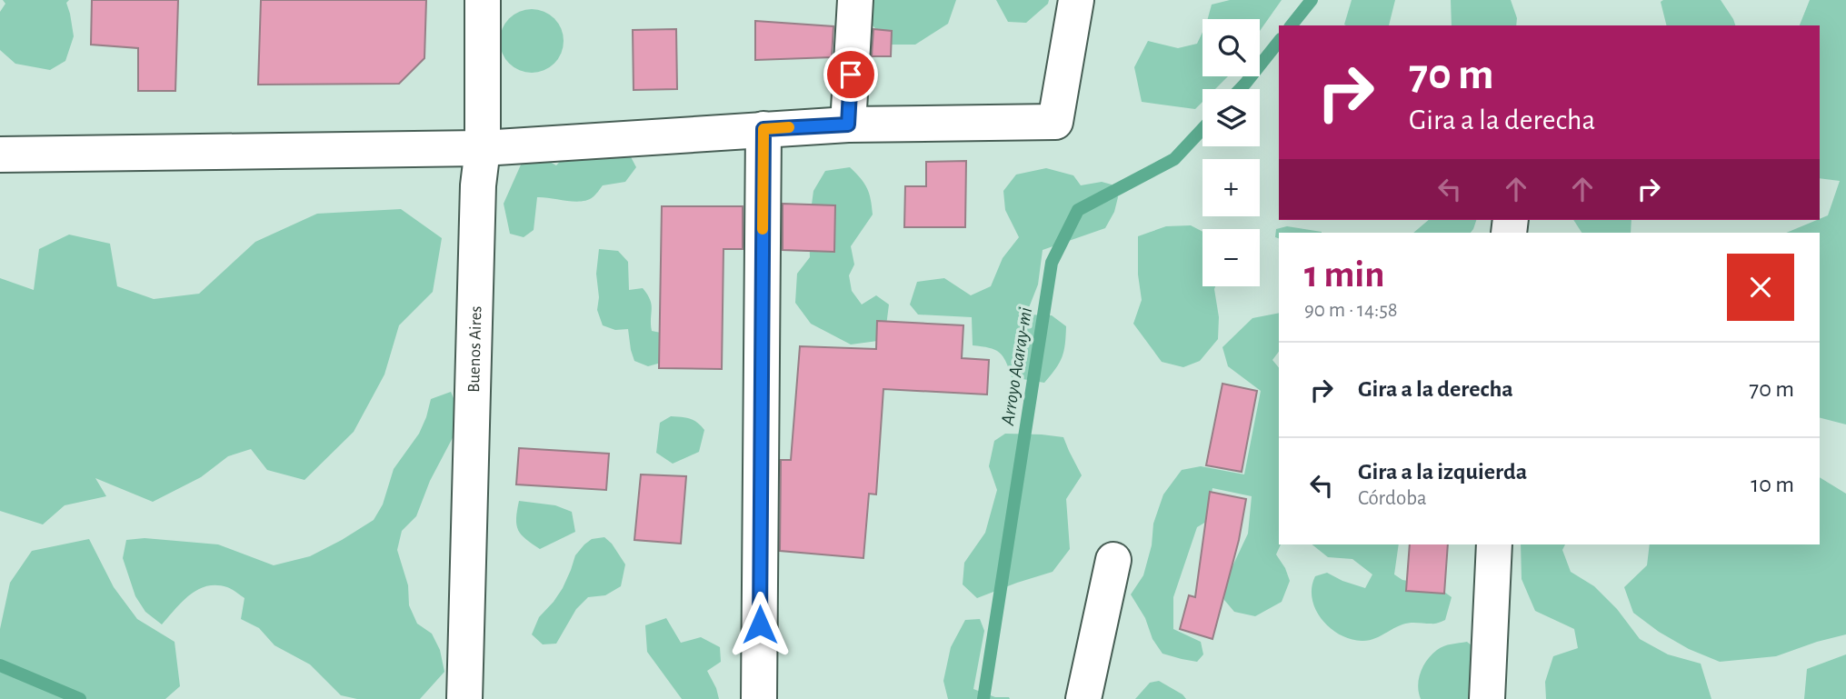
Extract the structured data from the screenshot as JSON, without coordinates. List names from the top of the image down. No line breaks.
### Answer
{"streets":{"street":["Buenos Aires"]},"water":["Arroyo Acaray-mi"],"page":{"map_buttons":["+","−"],"turn":["70 m","Gira a la derecha"],"heading":["1 min","90 m · 14:58"],"list":[{"name":"Gira a la derecha","value":"70 m"},{"name":"Gira a la izquierda","note":"Córdoba","value":"10 m"}]}}
